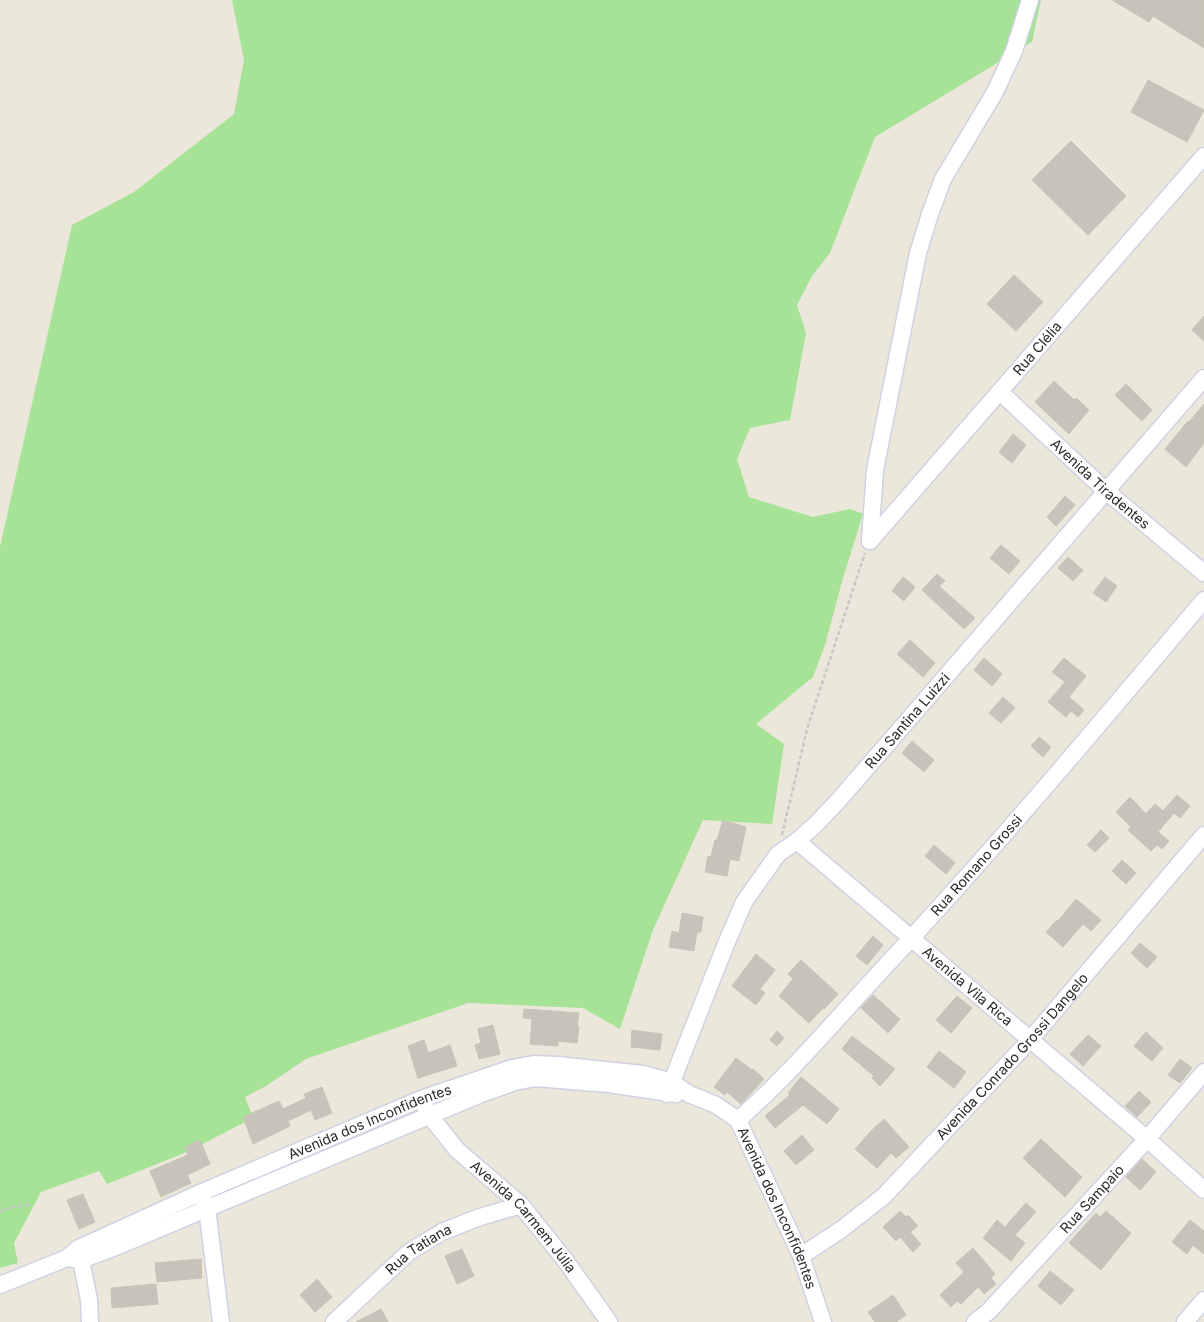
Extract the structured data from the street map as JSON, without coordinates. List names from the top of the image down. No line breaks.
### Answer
{"streets":{"street":["Rua Clélia","Avenida Tiradentes","Rua Santina Luizzi","Rua Romano Grossi","Avenida Vila Rica","Avenida Conrado Grossi Dangelo","Avenida dos Inconfidentes","Rua Sampaio","Avenida Carmem Júlia","Rua Tatiana"]},"crossings":[["Rua Clélia","Avenida Tiradentes"],["Avenida Tiradentes","Rua Santina Luizzi"],["Rua Santina Luizzi","Avenida Vila Rica"],["Rua Santina Luizzi","Avenida dos Inconfidentes"],["Rua Romano Grossi","Avenida Vila Rica"],["Rua Romano Grossi","Avenida dos Inconfidentes"],["Avenida Vila Rica","Avenida Conrado Grossi Dangelo"],["Avenida Vila Rica","Rua Sampaio"],["Avenida Conrado Grossi Dangelo","Avenida dos Inconfidentes"],["Avenida dos Inconfidentes","Avenida Carmem Júlia"],["Avenida Carmem Júlia","Rua Tatiana"]]}
